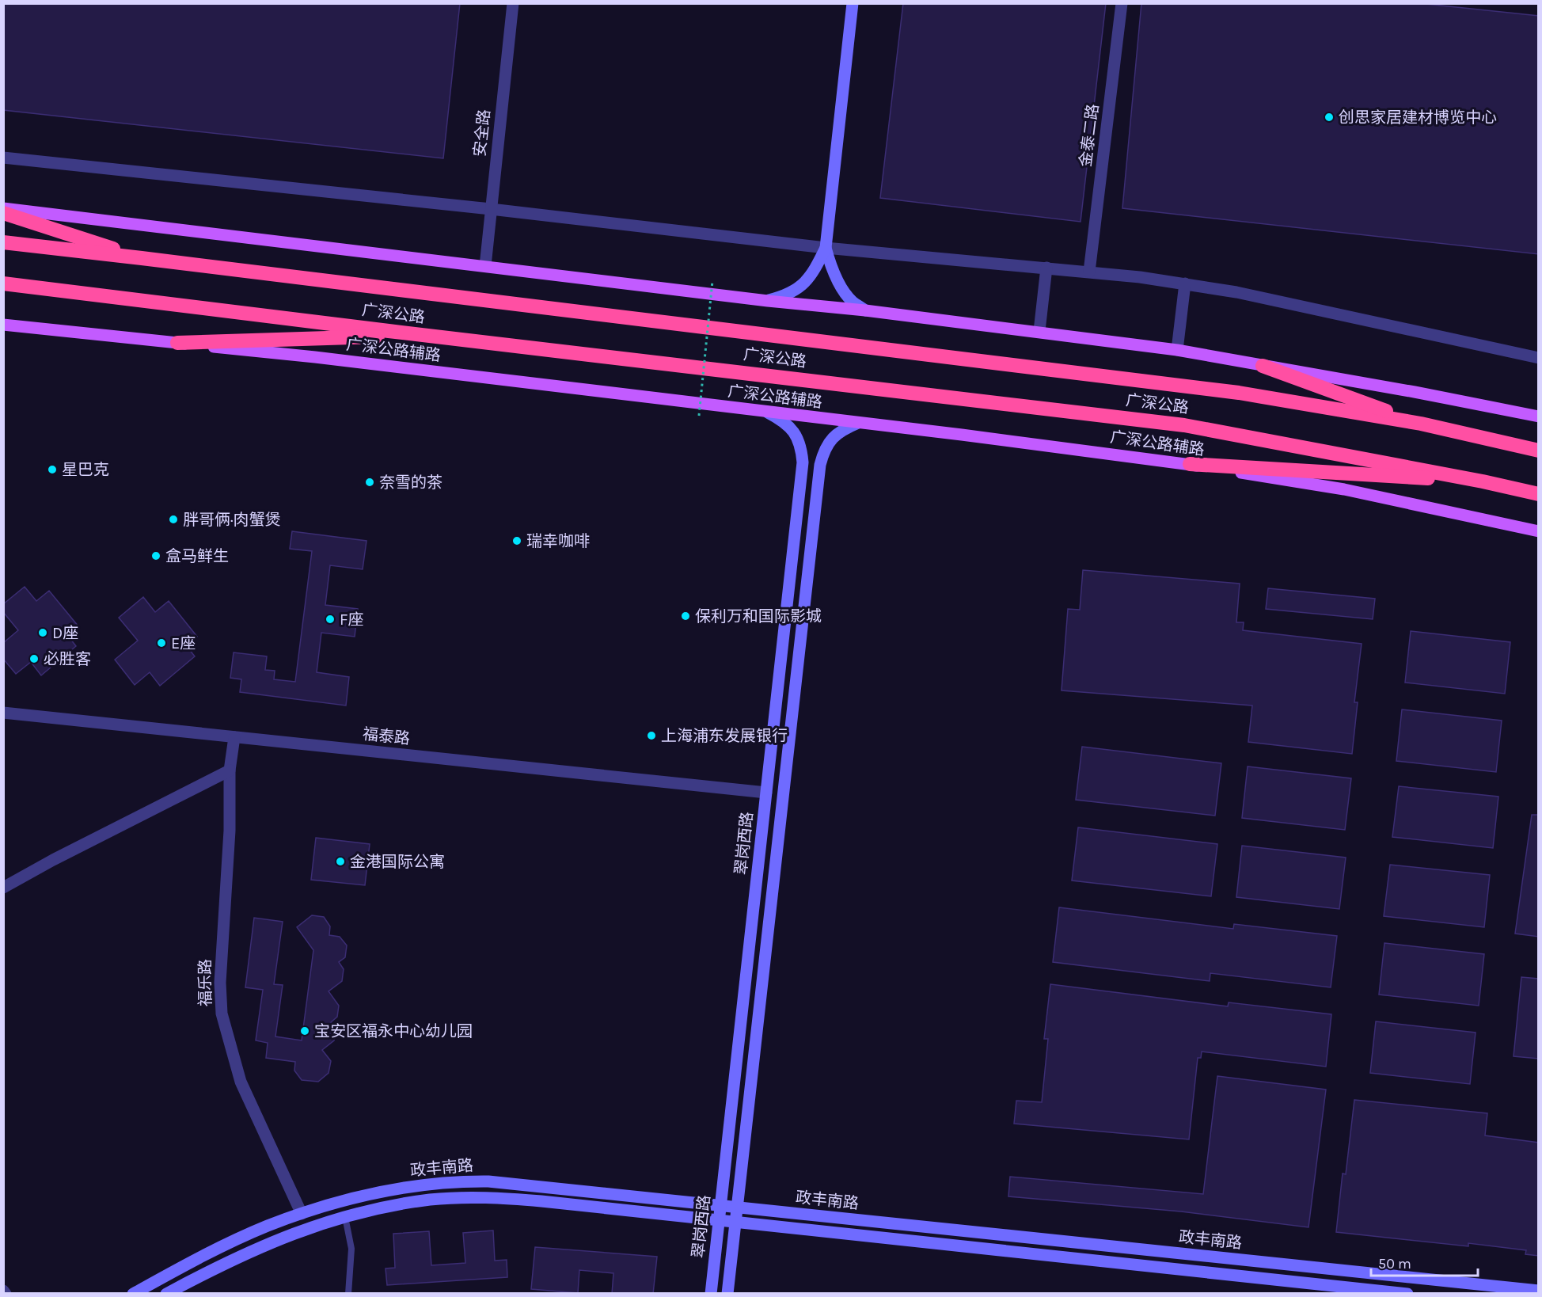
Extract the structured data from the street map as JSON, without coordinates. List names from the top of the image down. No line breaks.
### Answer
{"streets":{"highway":["广深公路"],"main road":["广深公路辅路","翠岗西路","政丰南路"],"street":["安全路","金泰二路","福泰路","福乐路"]},"crossings":[["广深公路辅路","翠岗西路"],["福泰路","翠岗西路"],["福泰路","福乐路"],["翠岗西路","政丰南路"],["福乐路","政丰南路"]],"places":["创思家居建材博览中心","星巴克","奈雪的茶","胖哥俩·肉蟹煲","瑞幸咖啡","盒马鲜生","保利万和国际影城","F座","D座","E座","必胜客","上海浦东发展银行","金港国际公寓","宝安区福永中心幼儿园"],"scale_bar":"50 m"}
